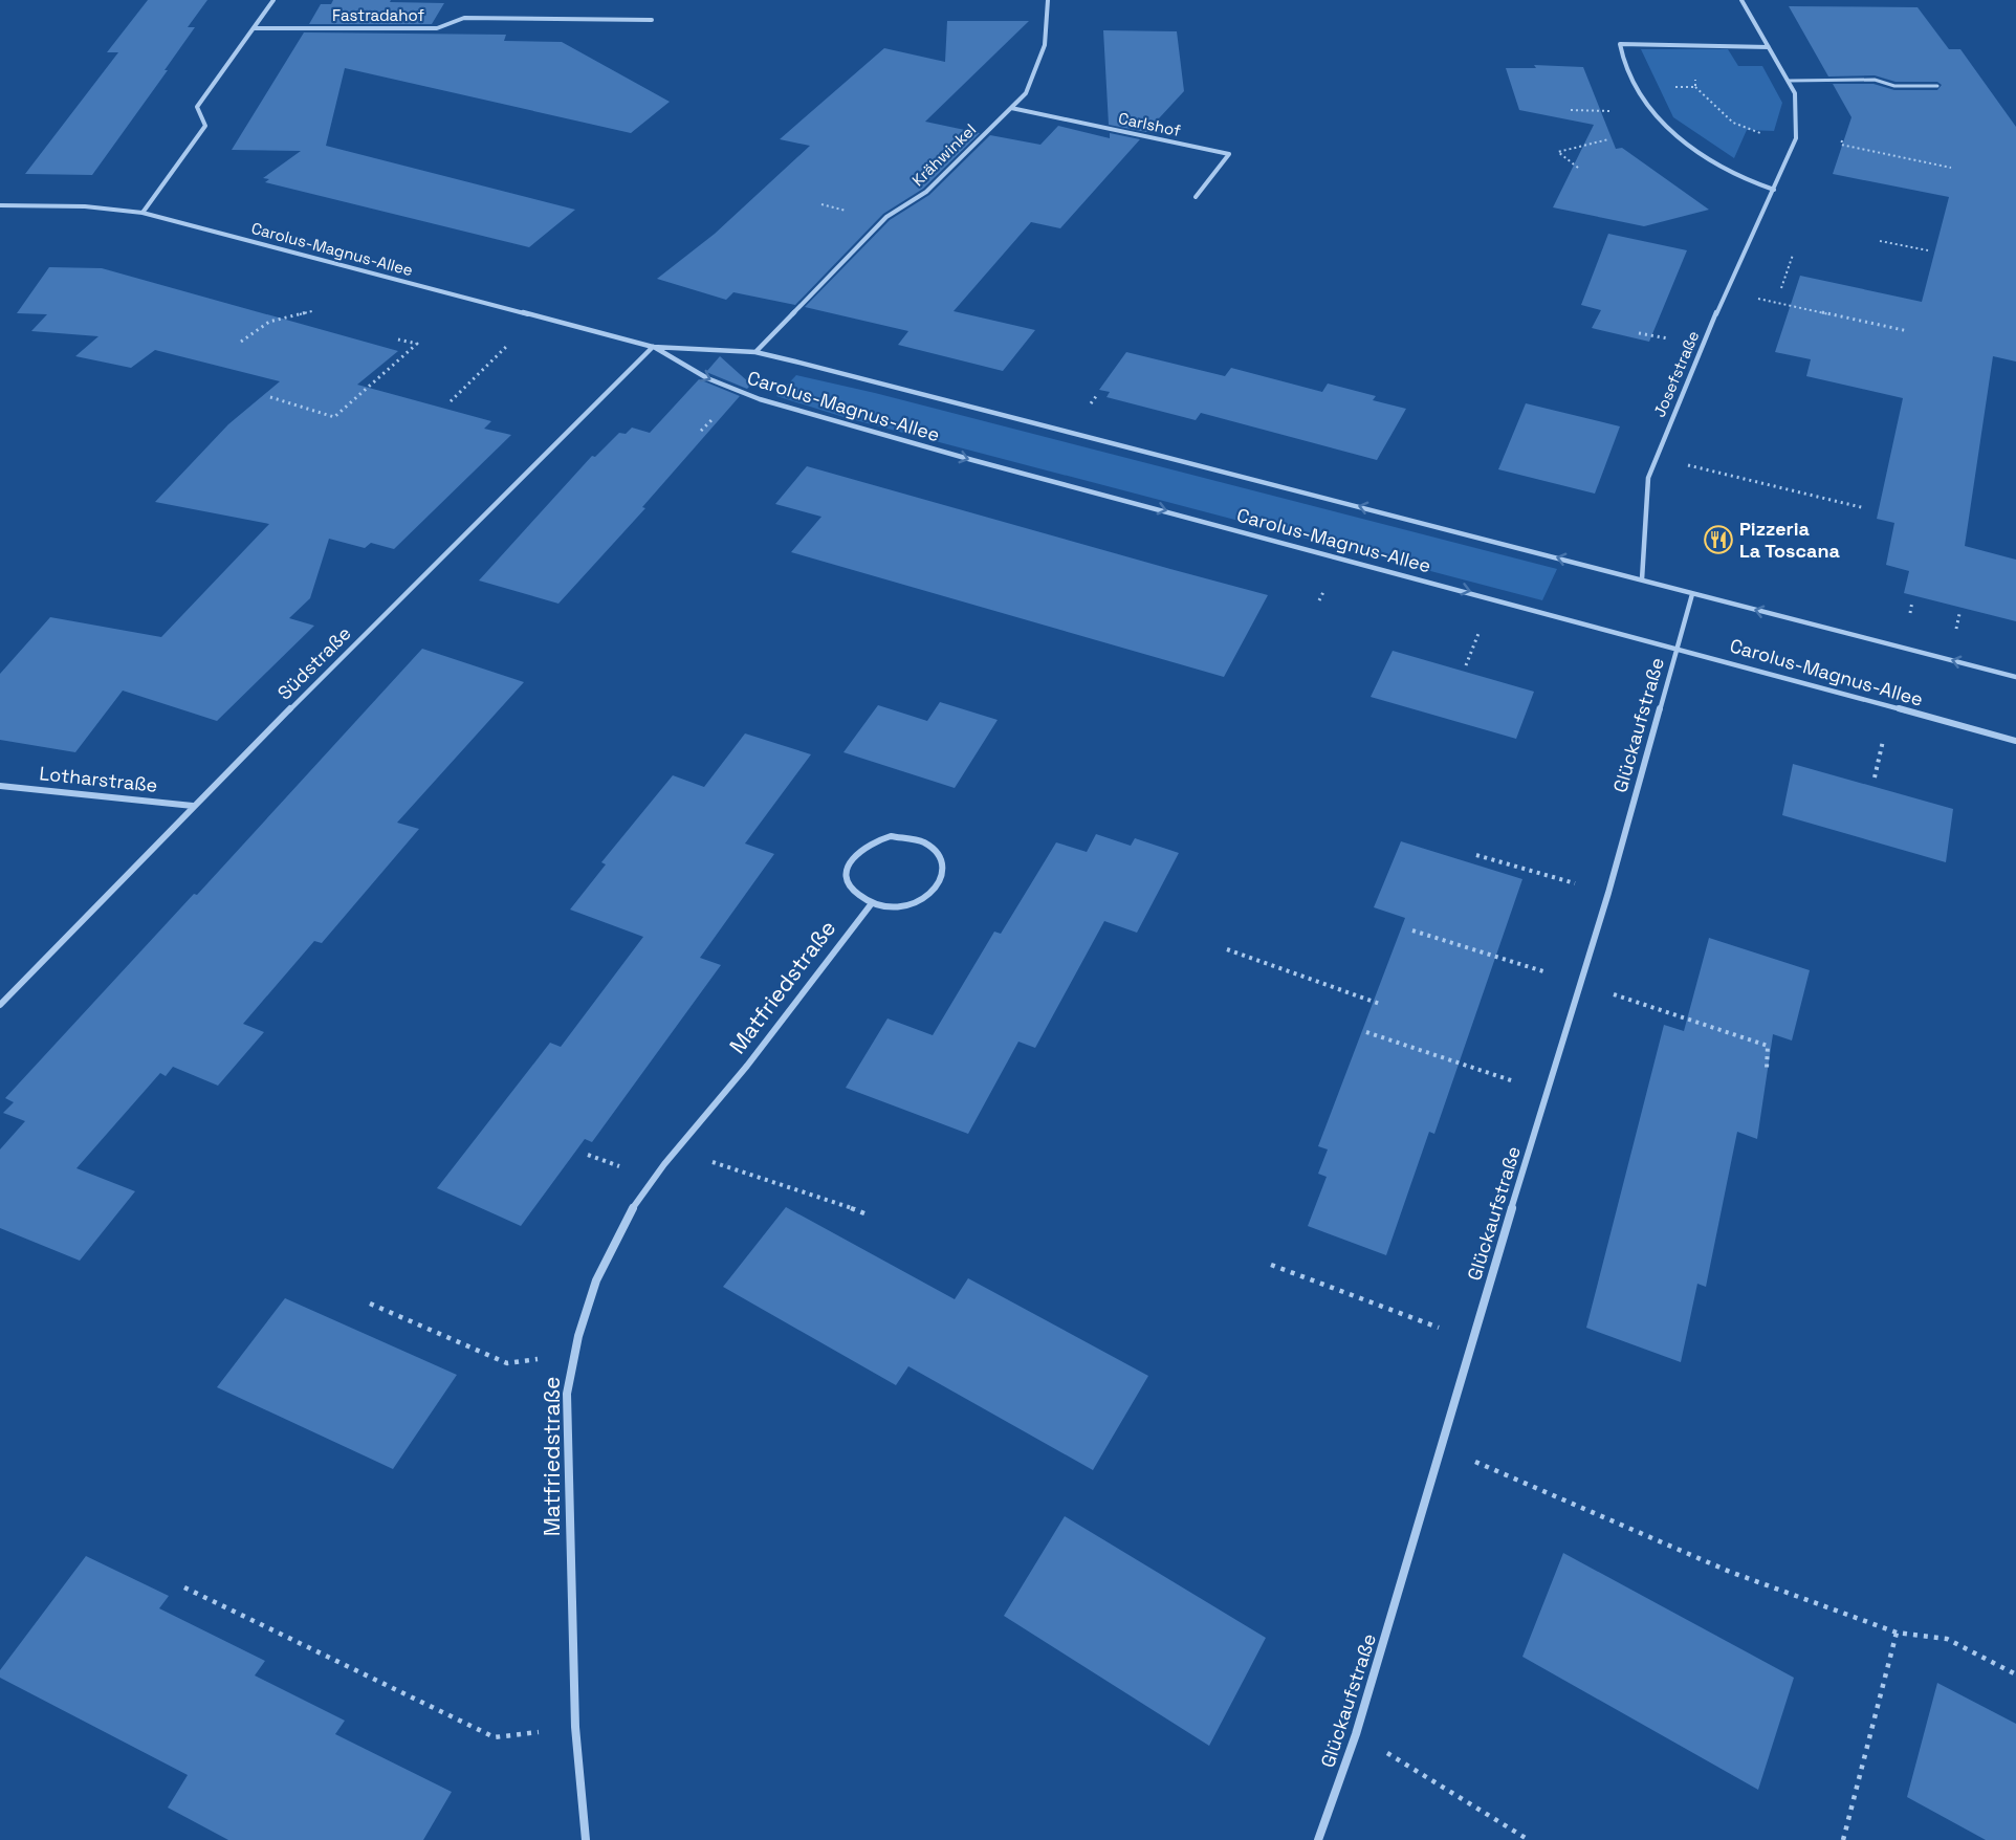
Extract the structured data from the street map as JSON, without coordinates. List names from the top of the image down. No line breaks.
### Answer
{"streets":{"street":["Fastradahof","Carlshof","Krähwinkel","Carolus-Magnus-Allee","Josefstraße","Südstraße","Glückaufstraße","Lotharstraße","Matfriedstraße"]},"crossings":[["Carlshof","Krähwinkel"],["Krähwinkel","Carolus-Magnus-Allee"],["Carolus-Magnus-Allee","Josefstraße"],["Carolus-Magnus-Allee","Südstraße"],["Carolus-Magnus-Allee","Glückaufstraße"],["Südstraße","Lotharstraße"]],"places":{"restaurant":["Pizzeria La Toscana"]}}
